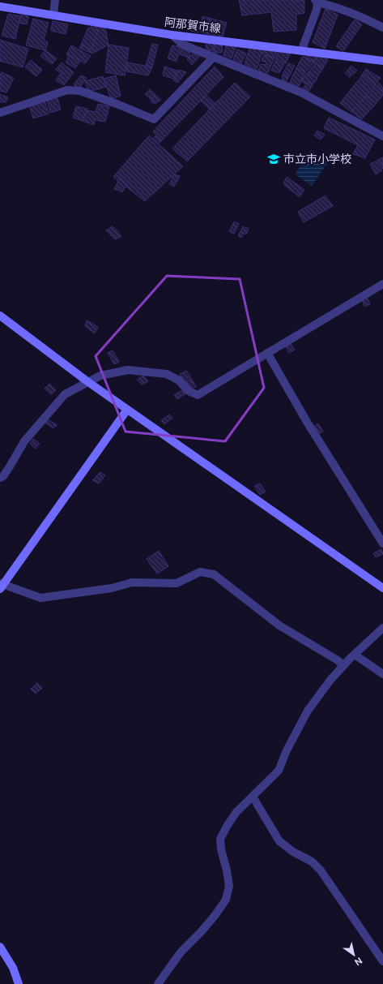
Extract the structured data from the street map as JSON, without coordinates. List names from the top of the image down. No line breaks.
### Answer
{"streets":{"street":["阿那賀市線"]},"places":{"school or university":["市立市小学校"]},"north":"bottom right"}
